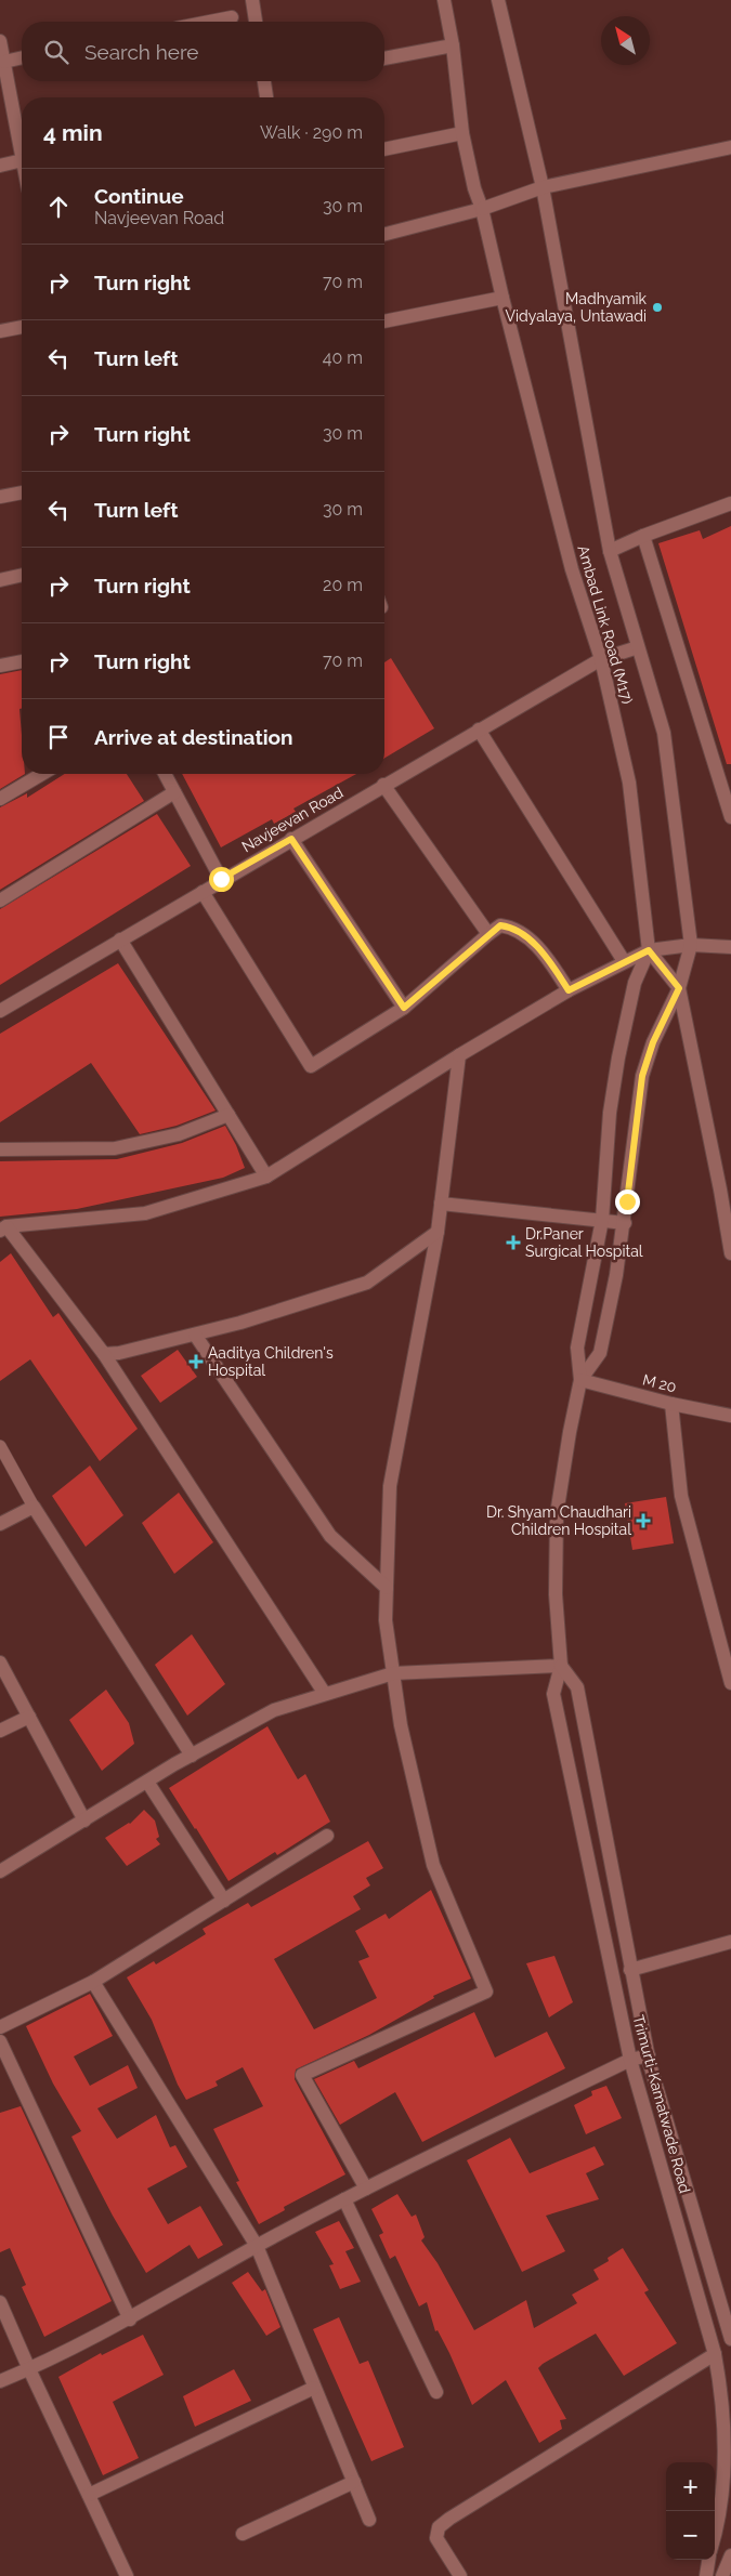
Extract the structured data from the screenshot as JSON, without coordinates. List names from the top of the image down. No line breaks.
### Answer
{"streets":{"street":["Ambad Link Road (M17)","Navjeevan Road","M 20","Trimurti-Kamatwade Road"]},"crossings":[["Ambad Link Road (M17)","Navjeevan Road"],["Ambad Link Road (M17)","Trimurti-Kamatwade Road"],["M 20","Trimurti-Kamatwade Road"]],"places":{"other":["Madhyamik Vidyalaya, Untawadi"],"health":["Dr.Paner Surgical Hospital","Aaditya Children's Hospital","Dr. Shyam Chaudhari Children Hospital"]},"north":"top left","page":{"search":"Search here","heading":["4 min","Walk · 290 m"],"list":[["Continue","Navjeevan Road","30 m"],["Turn right","70 m"],["Turn left","40 m"],["Turn right","30 m"],["Turn left","30 m"],["Turn right","20 m"],["Turn right","70 m"],"Arrive at destination"],"map_buttons":["+","−"]}}
